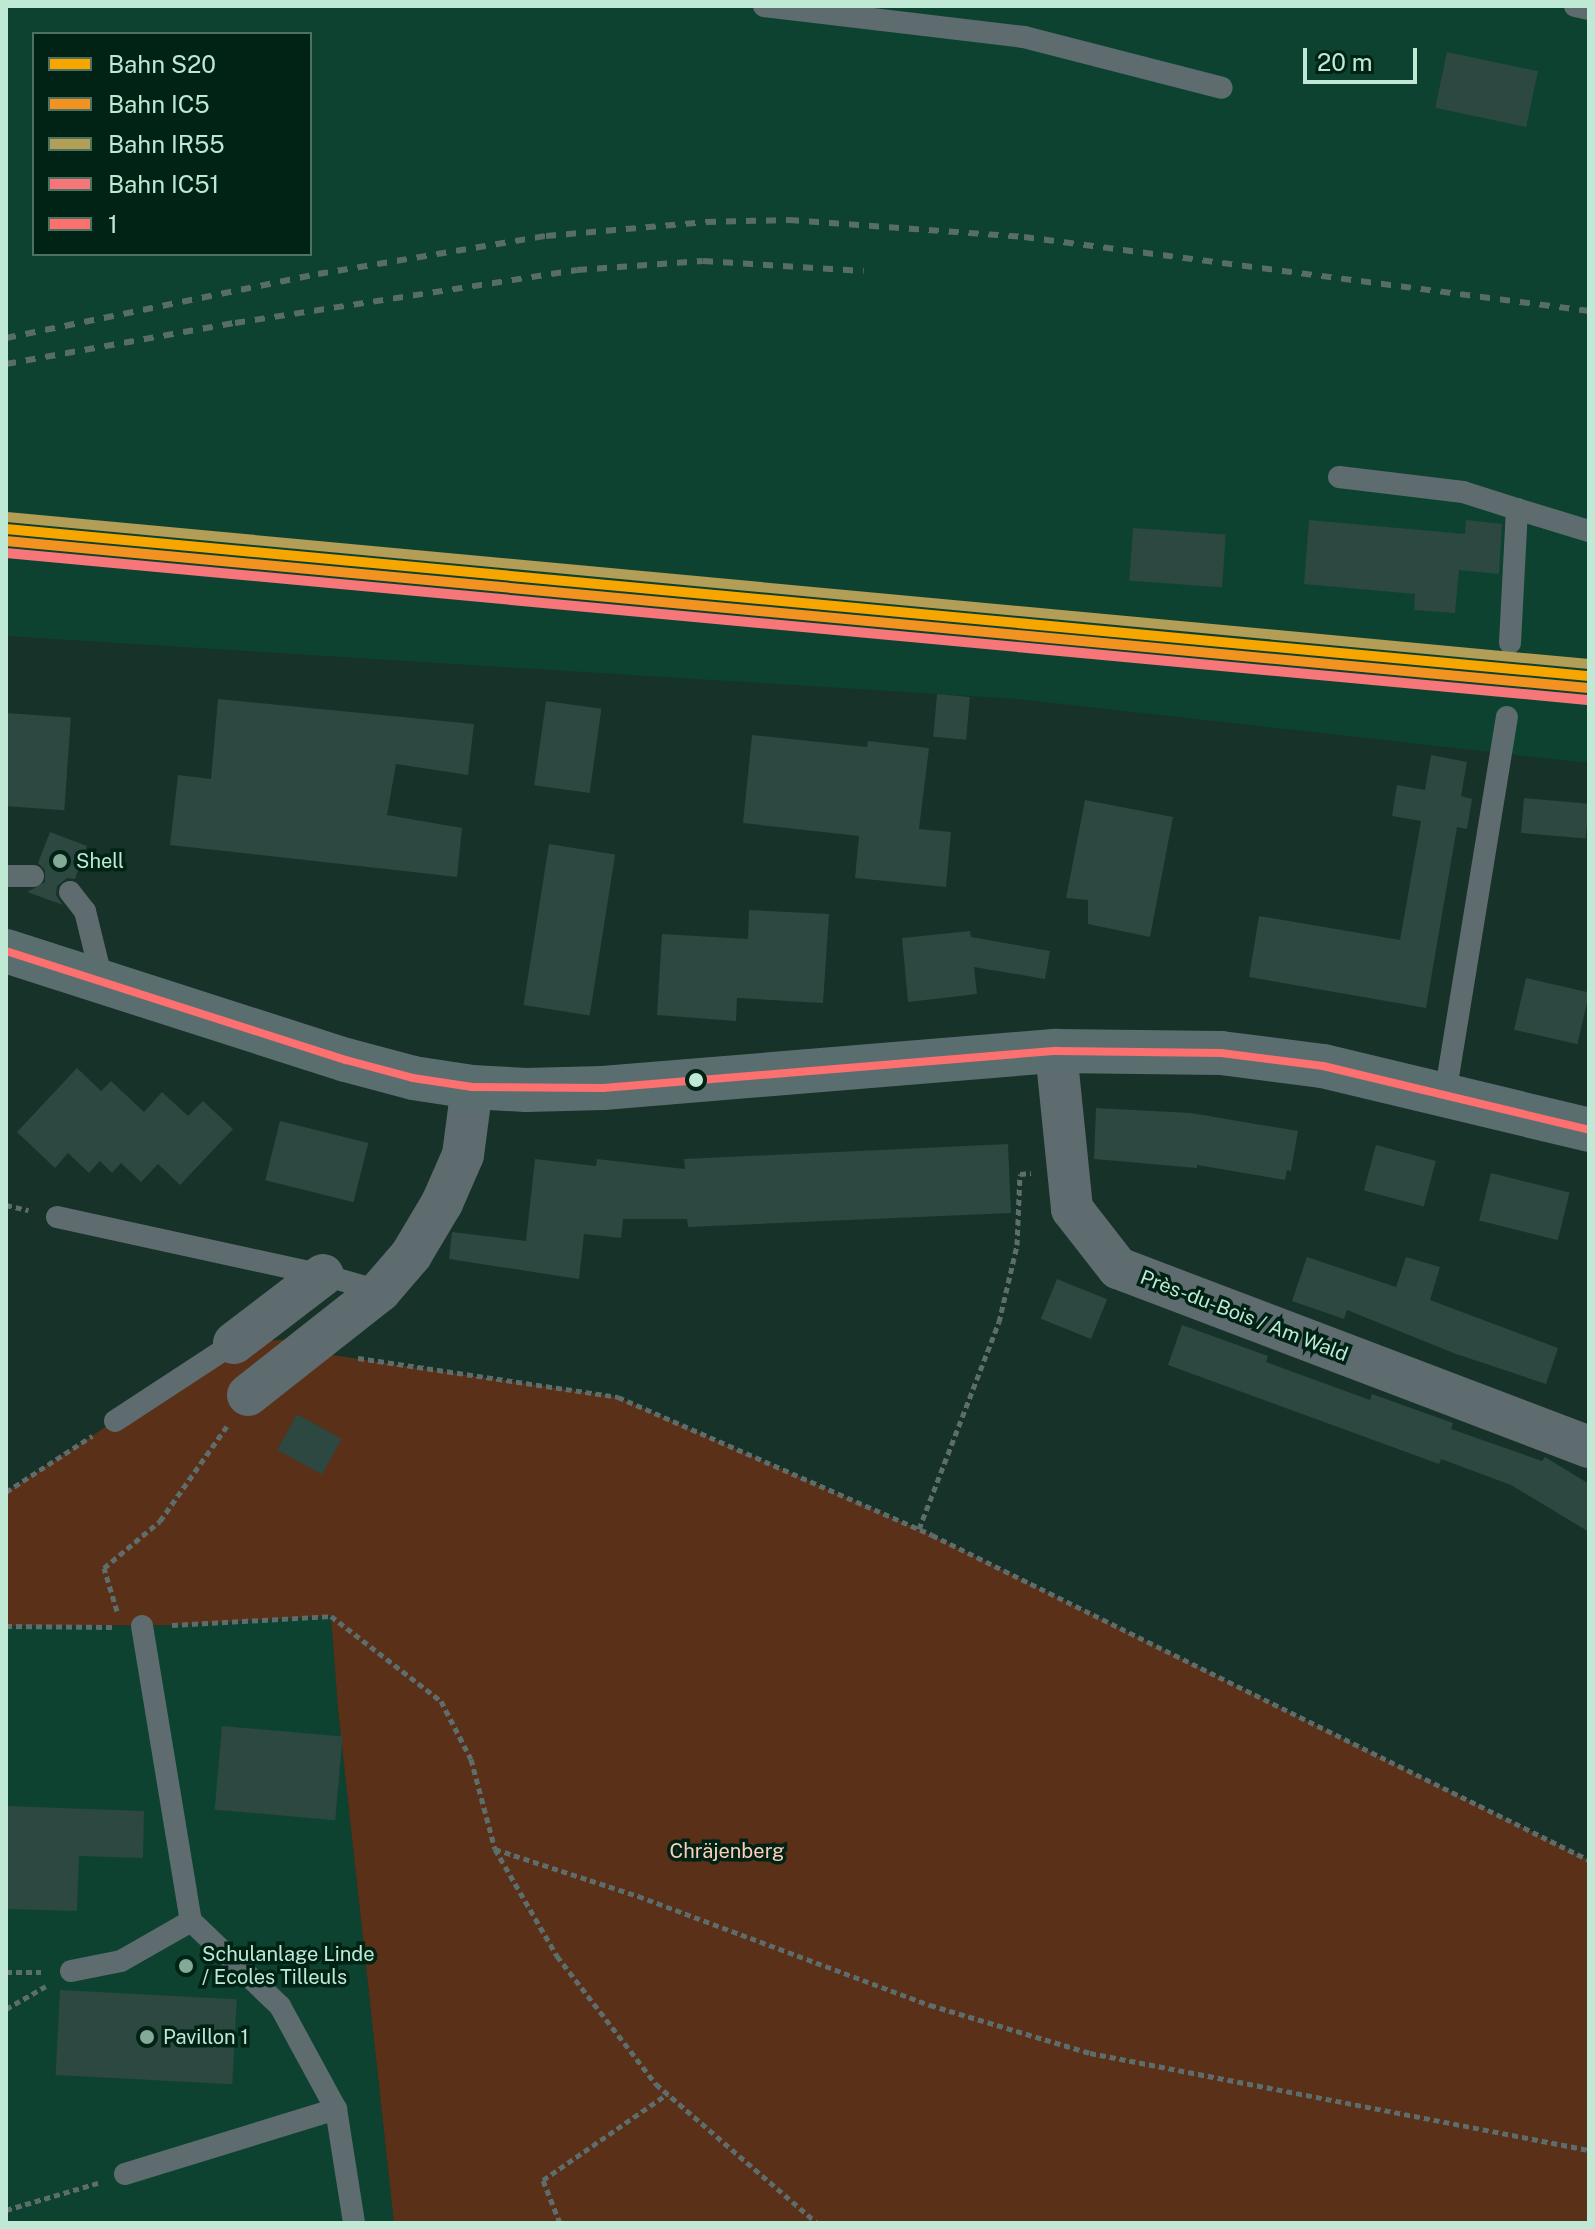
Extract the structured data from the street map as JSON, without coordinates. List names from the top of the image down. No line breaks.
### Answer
{"streets":{"street":["Près-du-Bois / Am Wald"]},"parks":["Chräjenberg"],"places":["Shell","Schulanlage Linde / Ecoles Tilleuls","Pavillon 1"],"lines":["rail line IR55","rail line S20","rail line IC5","rail line IC51","transit line 1"],"legend":["Bahn S20","Bahn IC5","Bahn IR55","Bahn IC51","1"],"scale_bar":"20 m"}
